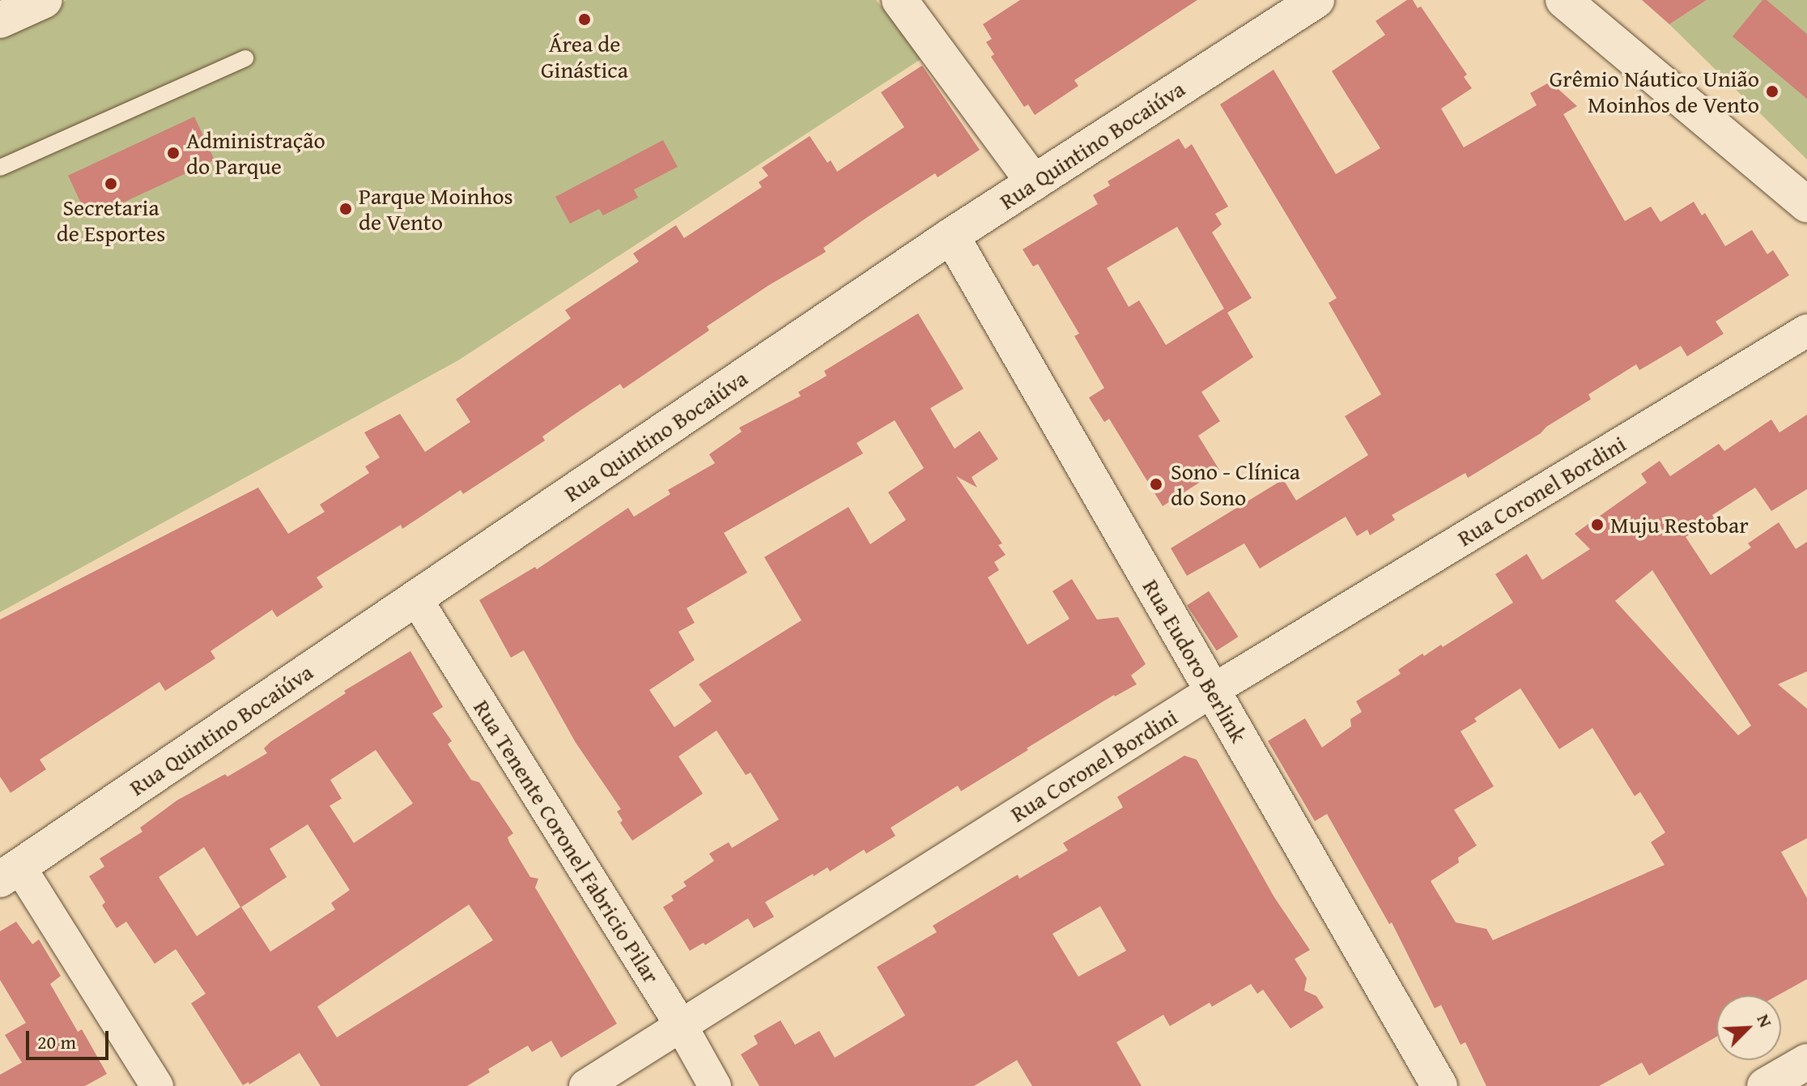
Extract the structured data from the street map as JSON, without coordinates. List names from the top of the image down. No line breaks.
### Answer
{"streets":{"street":["Rua Quintino Bocaiúva","Rua Coronel Bordini","Rua Eudoro Berlink","Rua Tenente Coronel Fabricio Pilar"]},"crossings":[["Rua Quintino Bocaiúva","Rua Eudoro Berlink"],["Rua Quintino Bocaiúva","Rua Tenente Coronel Fabricio Pilar"],["Rua Coronel Bordini","Rua Eudoro Berlink"],["Rua Coronel Bordini","Rua Tenente Coronel Fabricio Pilar"]],"places":["Área de Ginástica","Grêmio Náutico União Moinhos de Vento","Administração do Parque","Secretaria de Esportes","Parque Moinhos de Vento","Sono - Clínica do Sono","Muju Restobar"],"scale_bar":"20 m","north":"top right"}
